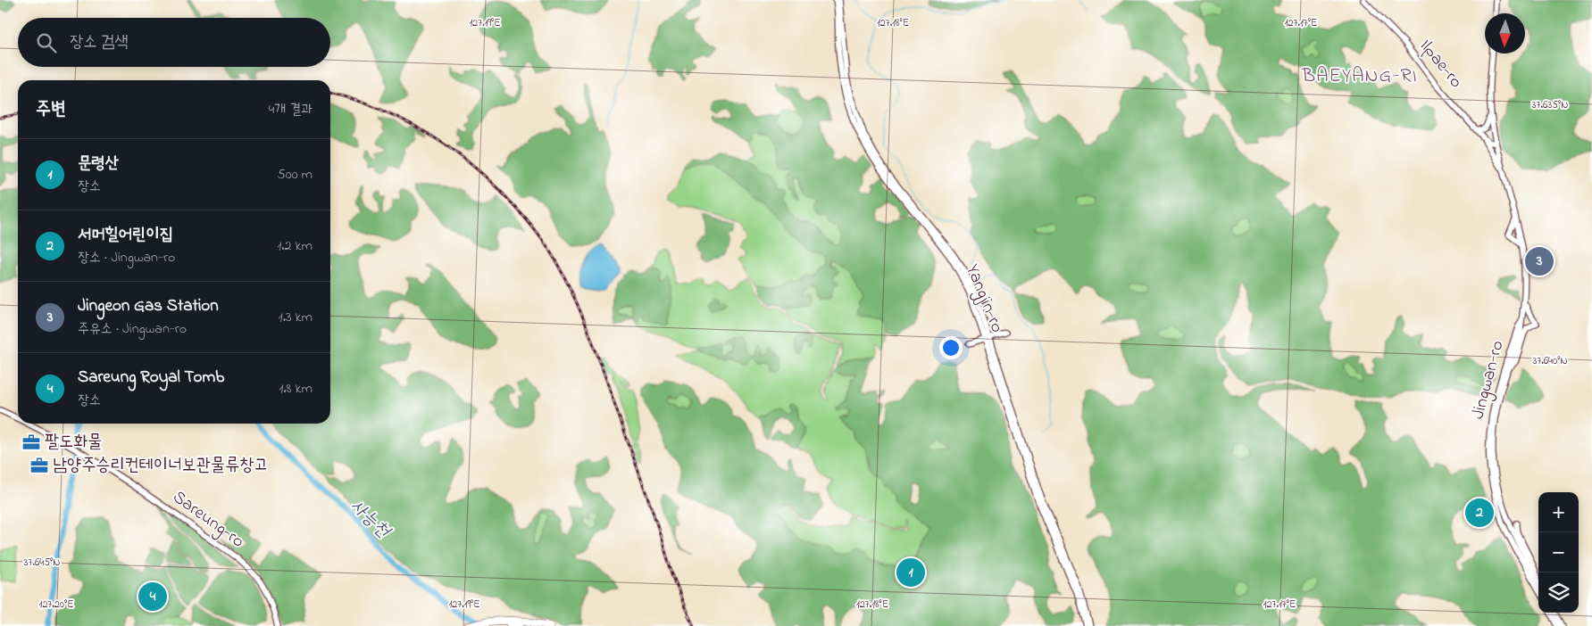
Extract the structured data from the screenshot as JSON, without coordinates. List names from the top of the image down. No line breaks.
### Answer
{"streets":{"main road":["Ilpae-ro","Yangjin-ro","Jingwan-ro","Sareung-ro"]},"crossings":[["Ilpae-ro","Jingwan-ro"]],"districts":["BAEYANG-RI"],"water":["사능천"],"places":{"office":["팔도화물","남양주승리컨테이너보관물류창고"]},"north":"bottom","page":{"search":"장소 검색","heading":["주변","4개 결과"],"list":[{"mark":"1","name":"문령산","note":"장소","value":"500 m"},{"mark":"2","name":"서머힐어린이집","note":"장소 · Jingwan-ro","value":"1.2 km"},{"mark":"3","name":"Jingeon Gas Station","note":"주유소 · Jingwan-ro","value":"1.3 km"},{"mark":"4","name":"Sareung Royal Tomb","note":"장소","value":"1.8 km"}],"pins":["3","2","1","4"],"map_buttons":["+","−"]},"coordinates":["127.19°E","127.18°E","127.17°E","37.635°N","37.640°N","37.645°N","127.20°E"]}
